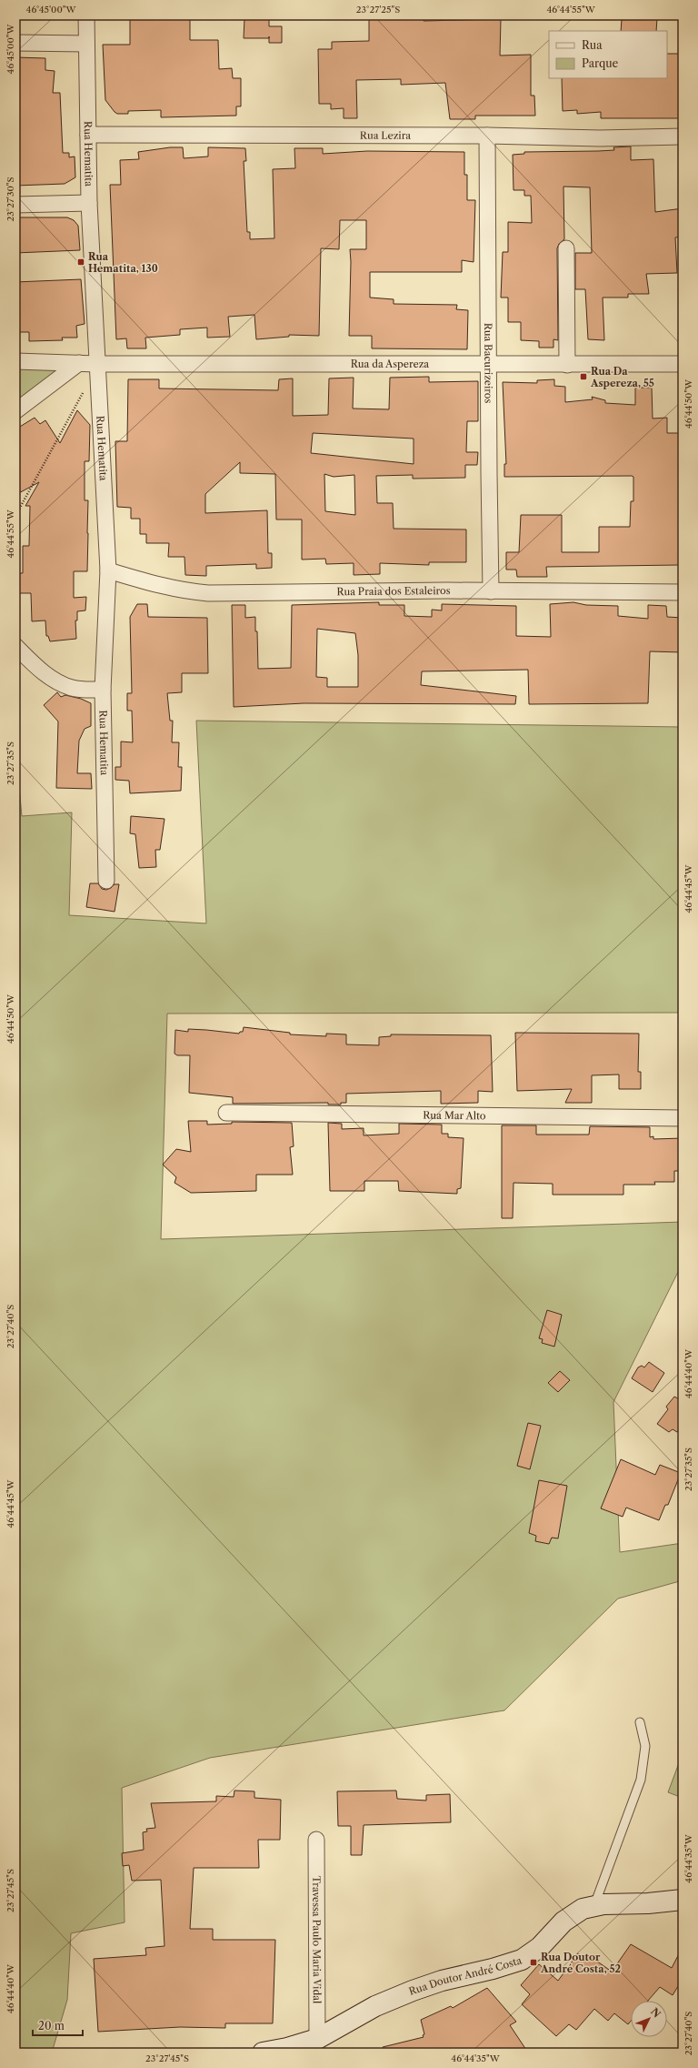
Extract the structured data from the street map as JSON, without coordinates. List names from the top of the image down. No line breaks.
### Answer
{"streets":{"street":["Rua Lezira","Rua Hematita","Rua Bacurizeiros","Rua da Aspereza","Rua Praia dos Estaleiros","Rua Mar Alto","Travessa Paulo Maria Vidal","Rua Doutor André Costa"]},"crossings":[["Rua Lezira","Rua Hematita"],["Rua Lezira","Rua Bacurizeiros"],["Rua Hematita","Rua da Aspereza"],["Rua Hematita","Rua Praia dos Estaleiros"],["Rua Bacurizeiros","Rua da Aspereza"],["Rua Bacurizeiros","Rua Praia dos Estaleiros"],["Travessa Paulo Maria Vidal","Rua Doutor André Costa"]],"places":{"transit":["Rua Hematita, 130","Rua Da Aspereza, 55","Rua Doutor André Costa, 52"]},"legend":["Rua","Parque"],"scale_bar":"20 m","north":"top right","coordinates":["46°45'00\"W","23°27'25\"S","46°44'55\"W","23°27'30\"S","46°44'50\"W","23°27'35\"S","46°44'45\"W","23°27'40\"S","46°44'40\"W","46°44'35\"W","23°27'45\"S"]}
